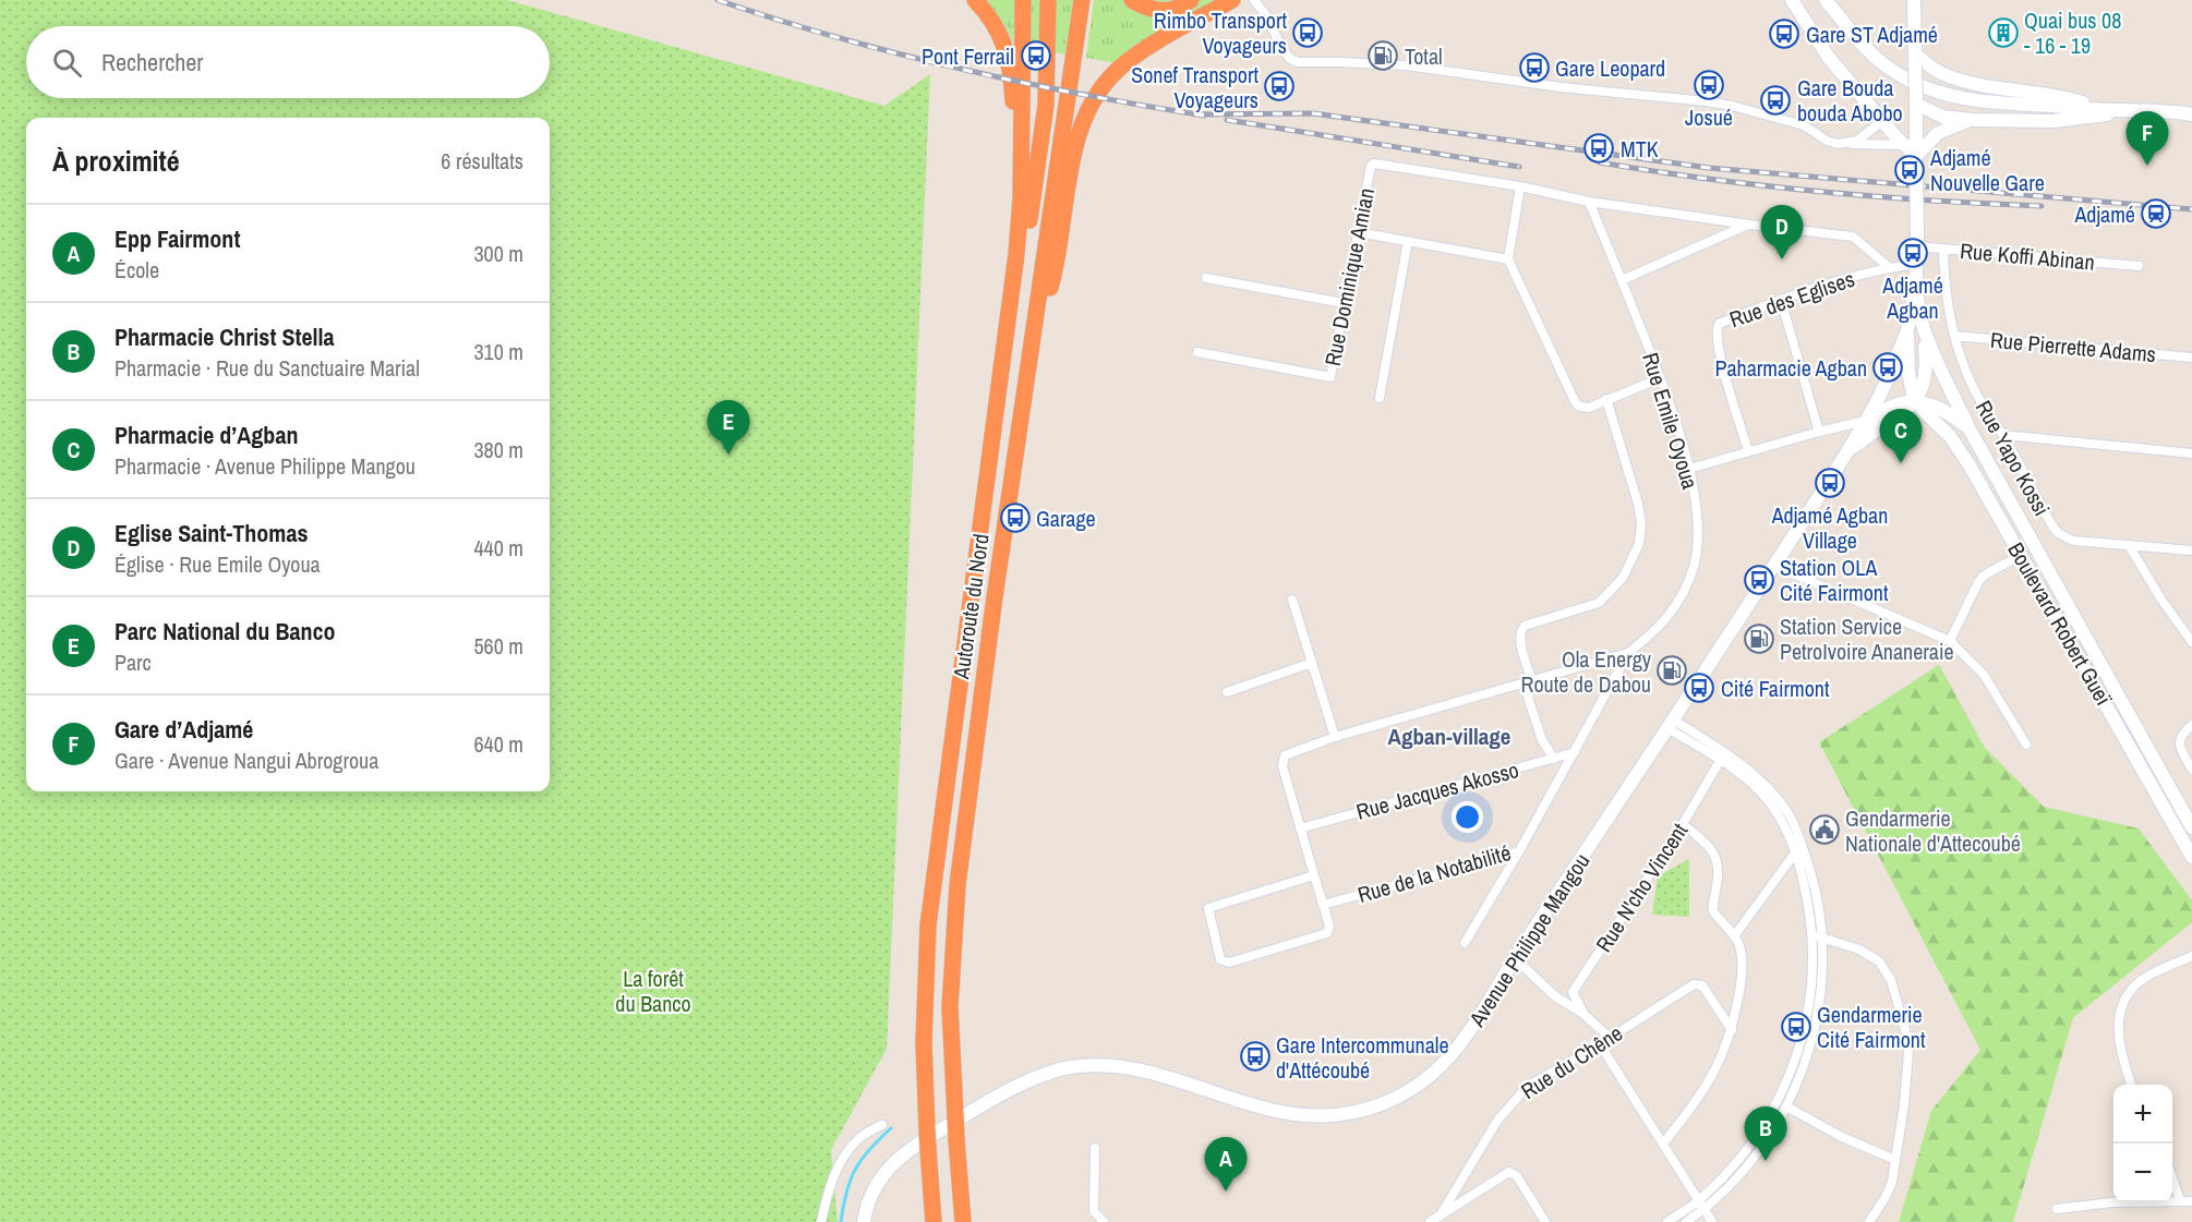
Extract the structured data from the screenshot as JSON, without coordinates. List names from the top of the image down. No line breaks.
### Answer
{"streets":{"highway":["Autoroute du Nord"],"main road":["Boulevard Robert Gueï","Avenue Philippe Mangou"],"street":["Rue Koffi Abinan","Rue Dominique Amian","Rue des Eglises","Rue Pierrette Adams","Rue Emile Oyoua","Rue Yapo Kossi","Rue Jacques Akosso","Rue de la Notabilité","Rue N'cho Vincent","Rue du Chêne"]},"crossings":[["Rue Koffi Abinan","Rue Yapo Kossi"],["Rue Koffi Abinan","Boulevard Robert Gueï"],["Rue des Eglises","Boulevard Robert Gueï"],["Rue Pierrette Adams","Rue Yapo Kossi"],["Rue Emile Oyoua","Rue Jacques Akosso"],["Rue Emile Oyoua","Rue de la Notabilité"],["Boulevard Robert Gueï","Avenue Philippe Mangou"],["Rue Jacques Akosso","Rue de la Notabilité"]],"districts":["Agban-village"],"parks":["La forêt du Banco"],"places":{"bus stop":["Rimbo Transport Voyageurs","Gare ST Adjamé","Pont Ferrail","Gare Leopard","Josué","Sonef Transport Voyageurs","Gare Bouda bouda Abobo","MTK","Adjamé Nouvelle Gare","Adjamé Agban","Paharmacie Agban","Adjamé Agban Village","Garage","Station OLA Cité Fairmont","Cité Fairmont","Gendarmerie Cité Fairmont","Gare Intercommunale d'Attécoubé"],"building":["Quai bus 08 - 16 - 19"],"fuel station":["Total","Station Service PetroIvoire Ananeraie","Ola Energy Route de Dabou"],"station":["Adjamé"],"public building":["Gendarmerie Nationale d'Attecoubé"]},"page":{"search":"Rechercher","pins":["F","D","E","C","B","A"],"heading":["À proximité","6 résultats"],"list":[{"mark":"A","name":"Epp Fairmont","note":"École","value":"300 m"},{"mark":"B","name":"Pharmacie Christ Stella","note":"Pharmacie · Rue du Sanctuaire Marial","value":"310 m"},{"mark":"C","name":"Pharmacie d’Agban","note":"Pharmacie · Avenue Philippe Mangou","value":"380 m"},{"mark":"D","name":"Eglise Saint-Thomas","note":"Église · Rue Emile Oyoua","value":"440 m"},{"mark":"E","name":"Parc National du Banco","note":"Parc","value":"560 m"},{"mark":"F","name":"Gare d’Adjamé","note":"Gare · Avenue Nangui Abrogroua","value":"640 m"}],"map_buttons":["+","−"]}}
